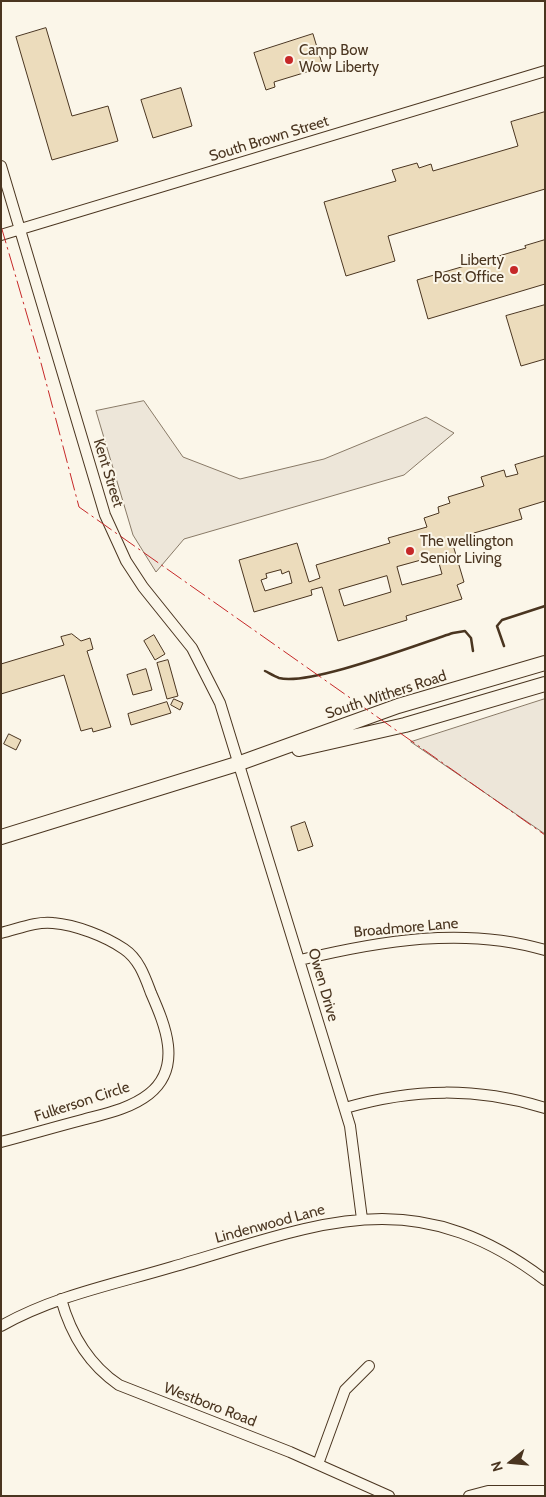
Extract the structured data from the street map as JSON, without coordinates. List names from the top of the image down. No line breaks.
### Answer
{"streets":{"main road":["South Withers Road"],"street":["South Brown Street","Kent Street","Broadmore Lane","Owen Drive","Fulkerson Circle","Lindenwood Lane","Westboro Road"]},"crossings":[["South Brown Street","Kent Street"],["Kent Street","South Withers Road"],["Kent Street","Owen Drive"],["South Withers Road","Owen Drive"],["Broadmore Lane","Owen Drive"],["Owen Drive","Lindenwood Lane"],["Lindenwood Lane","Westboro Road"]],"places":["Camp Bow Wow Liberty","Liberty Post Office","The wellington Senior Living"],"north":"left"}
